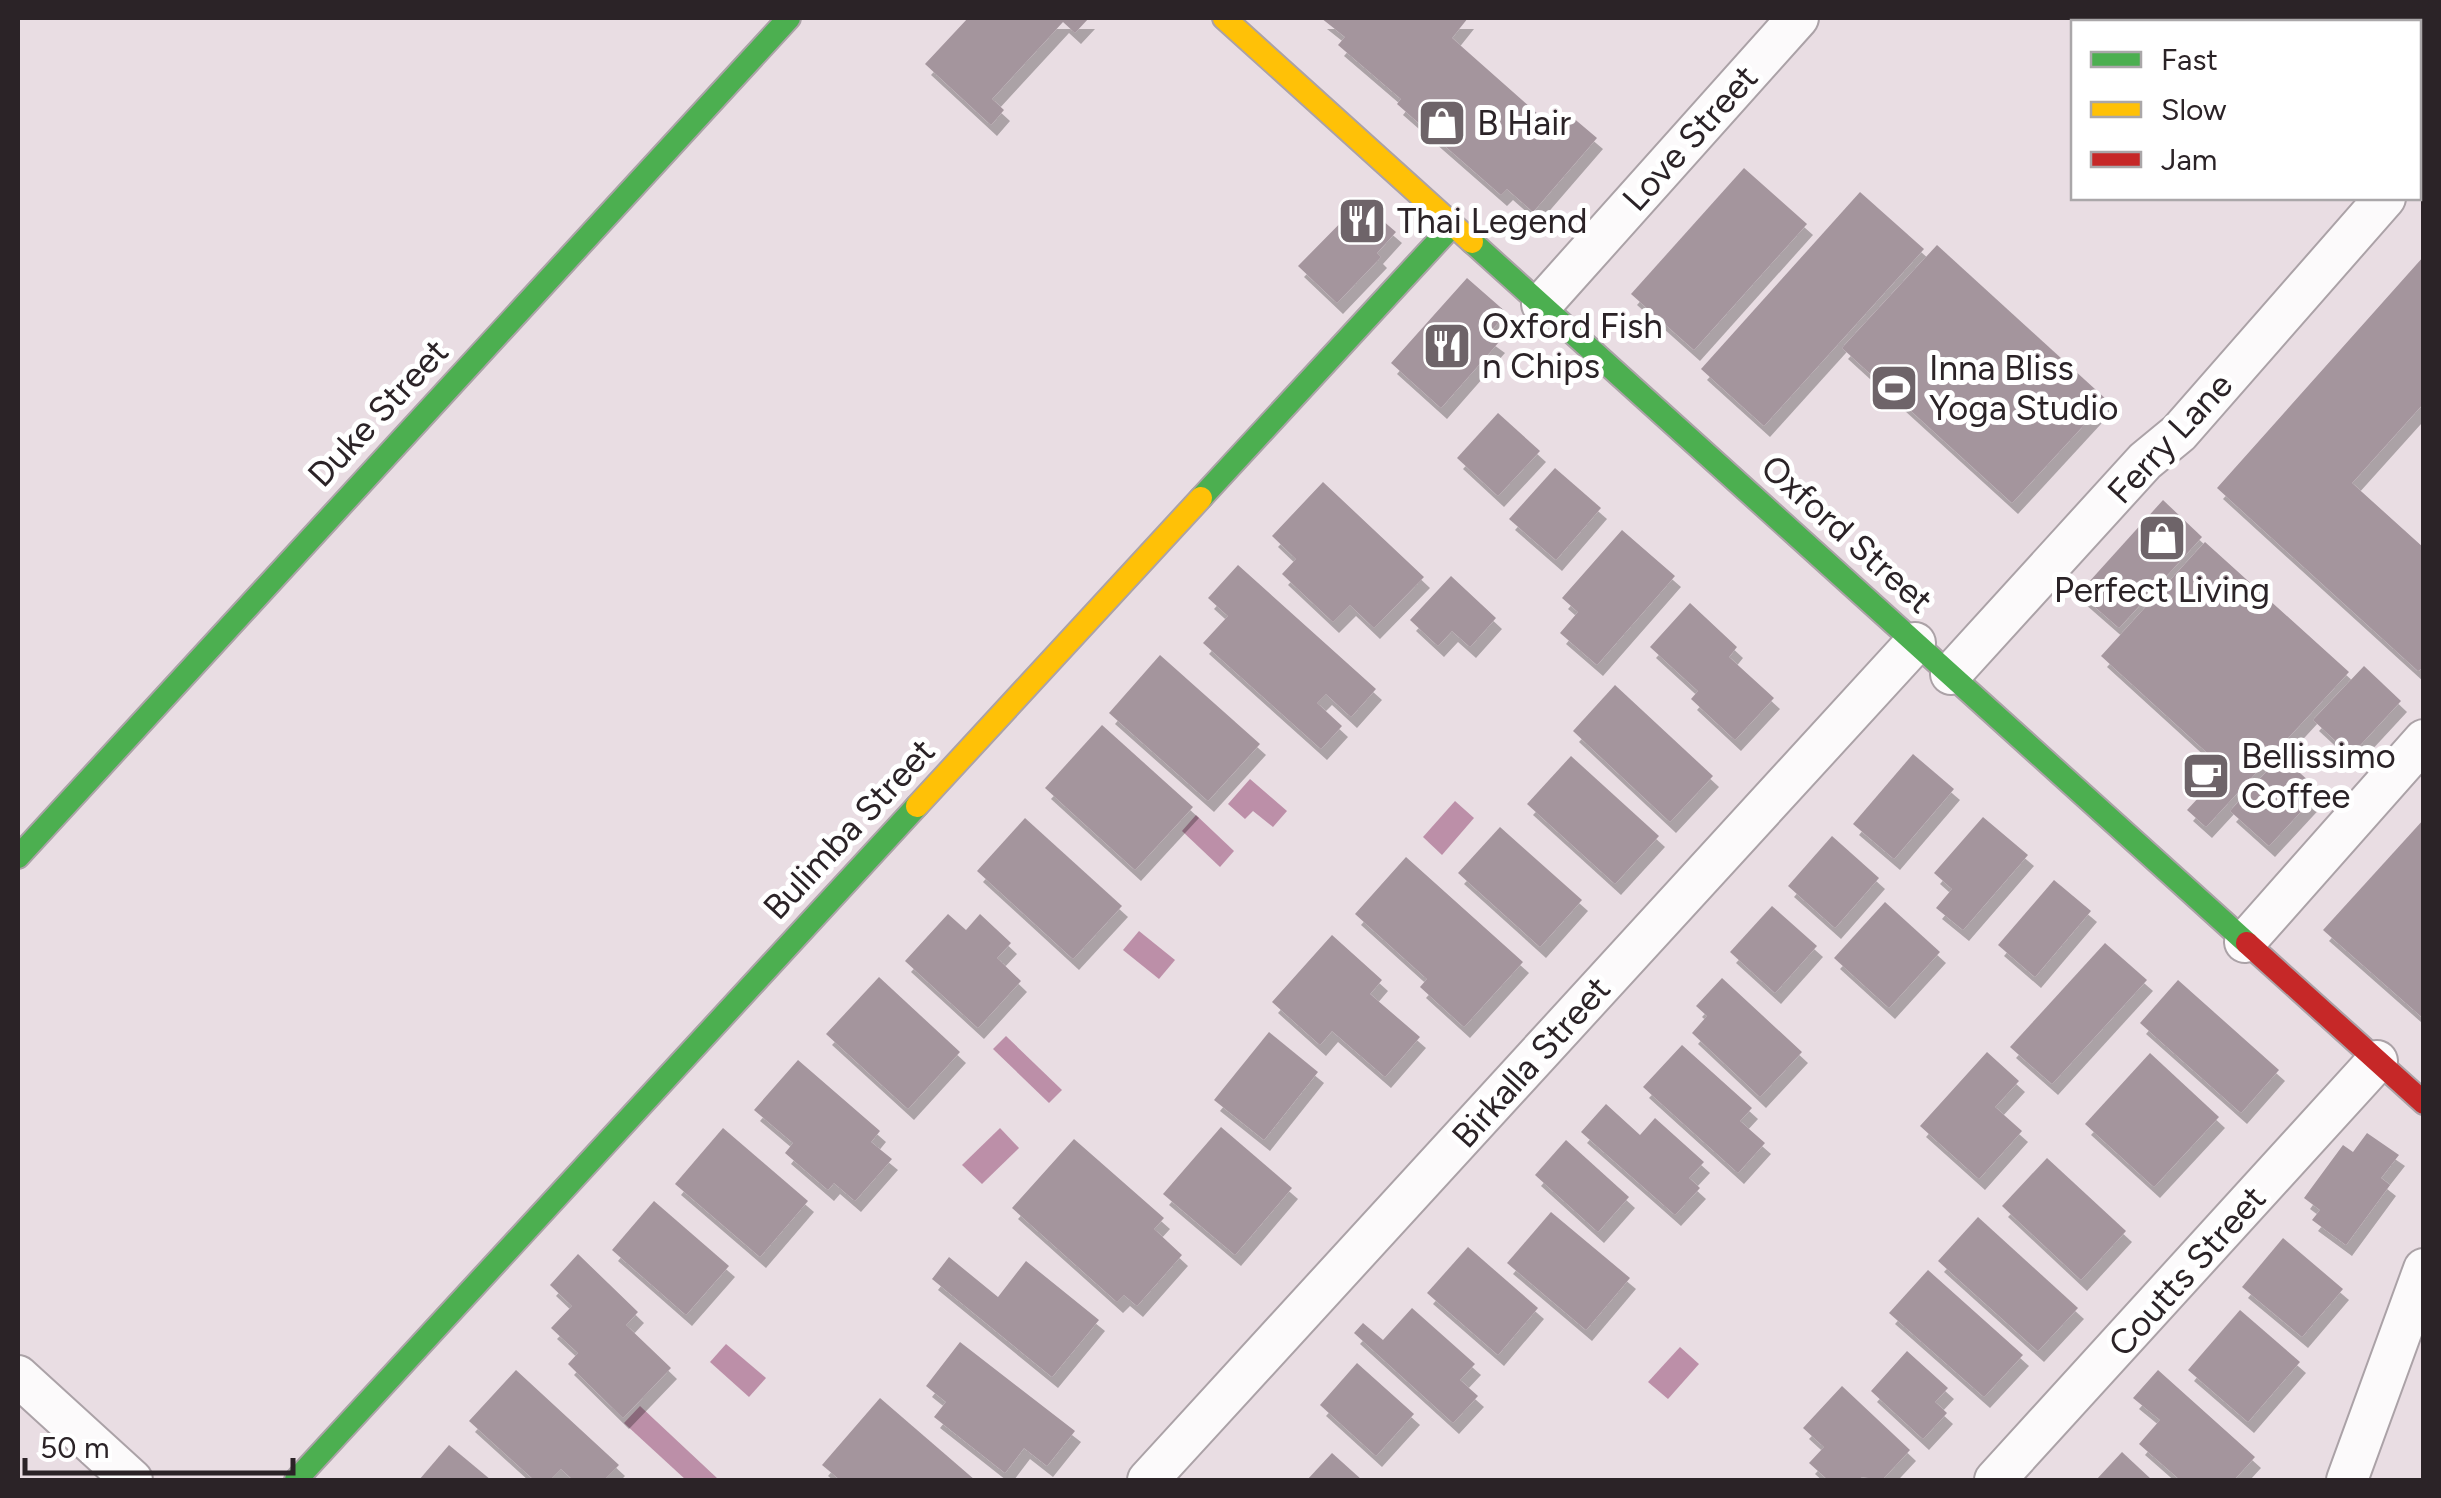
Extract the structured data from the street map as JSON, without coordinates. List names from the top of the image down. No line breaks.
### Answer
{"streets":{"street":["Love Street","Duke Street","Ferry Lane","Oxford Street","Bulimba Street","Birkalla Street","Coutts Street"]},"crossings":[["Love Street","Oxford Street"],["Ferry Lane","Oxford Street"],["Oxford Street","Bulimba Street"],["Oxford Street","Birkalla Street"],["Oxford Street","Coutts Street"]],"places":{"shop":["B Hair","Perfect Living"],"restaurant":["Thai Legend","Oxford Fish n Chips"],"sports":["Inna Bliss Yoga Studio"],"cafe":["Bellissimo Coffee"]},"legend":["Fast","Slow","Jam"],"scale_bar":"50 m"}
